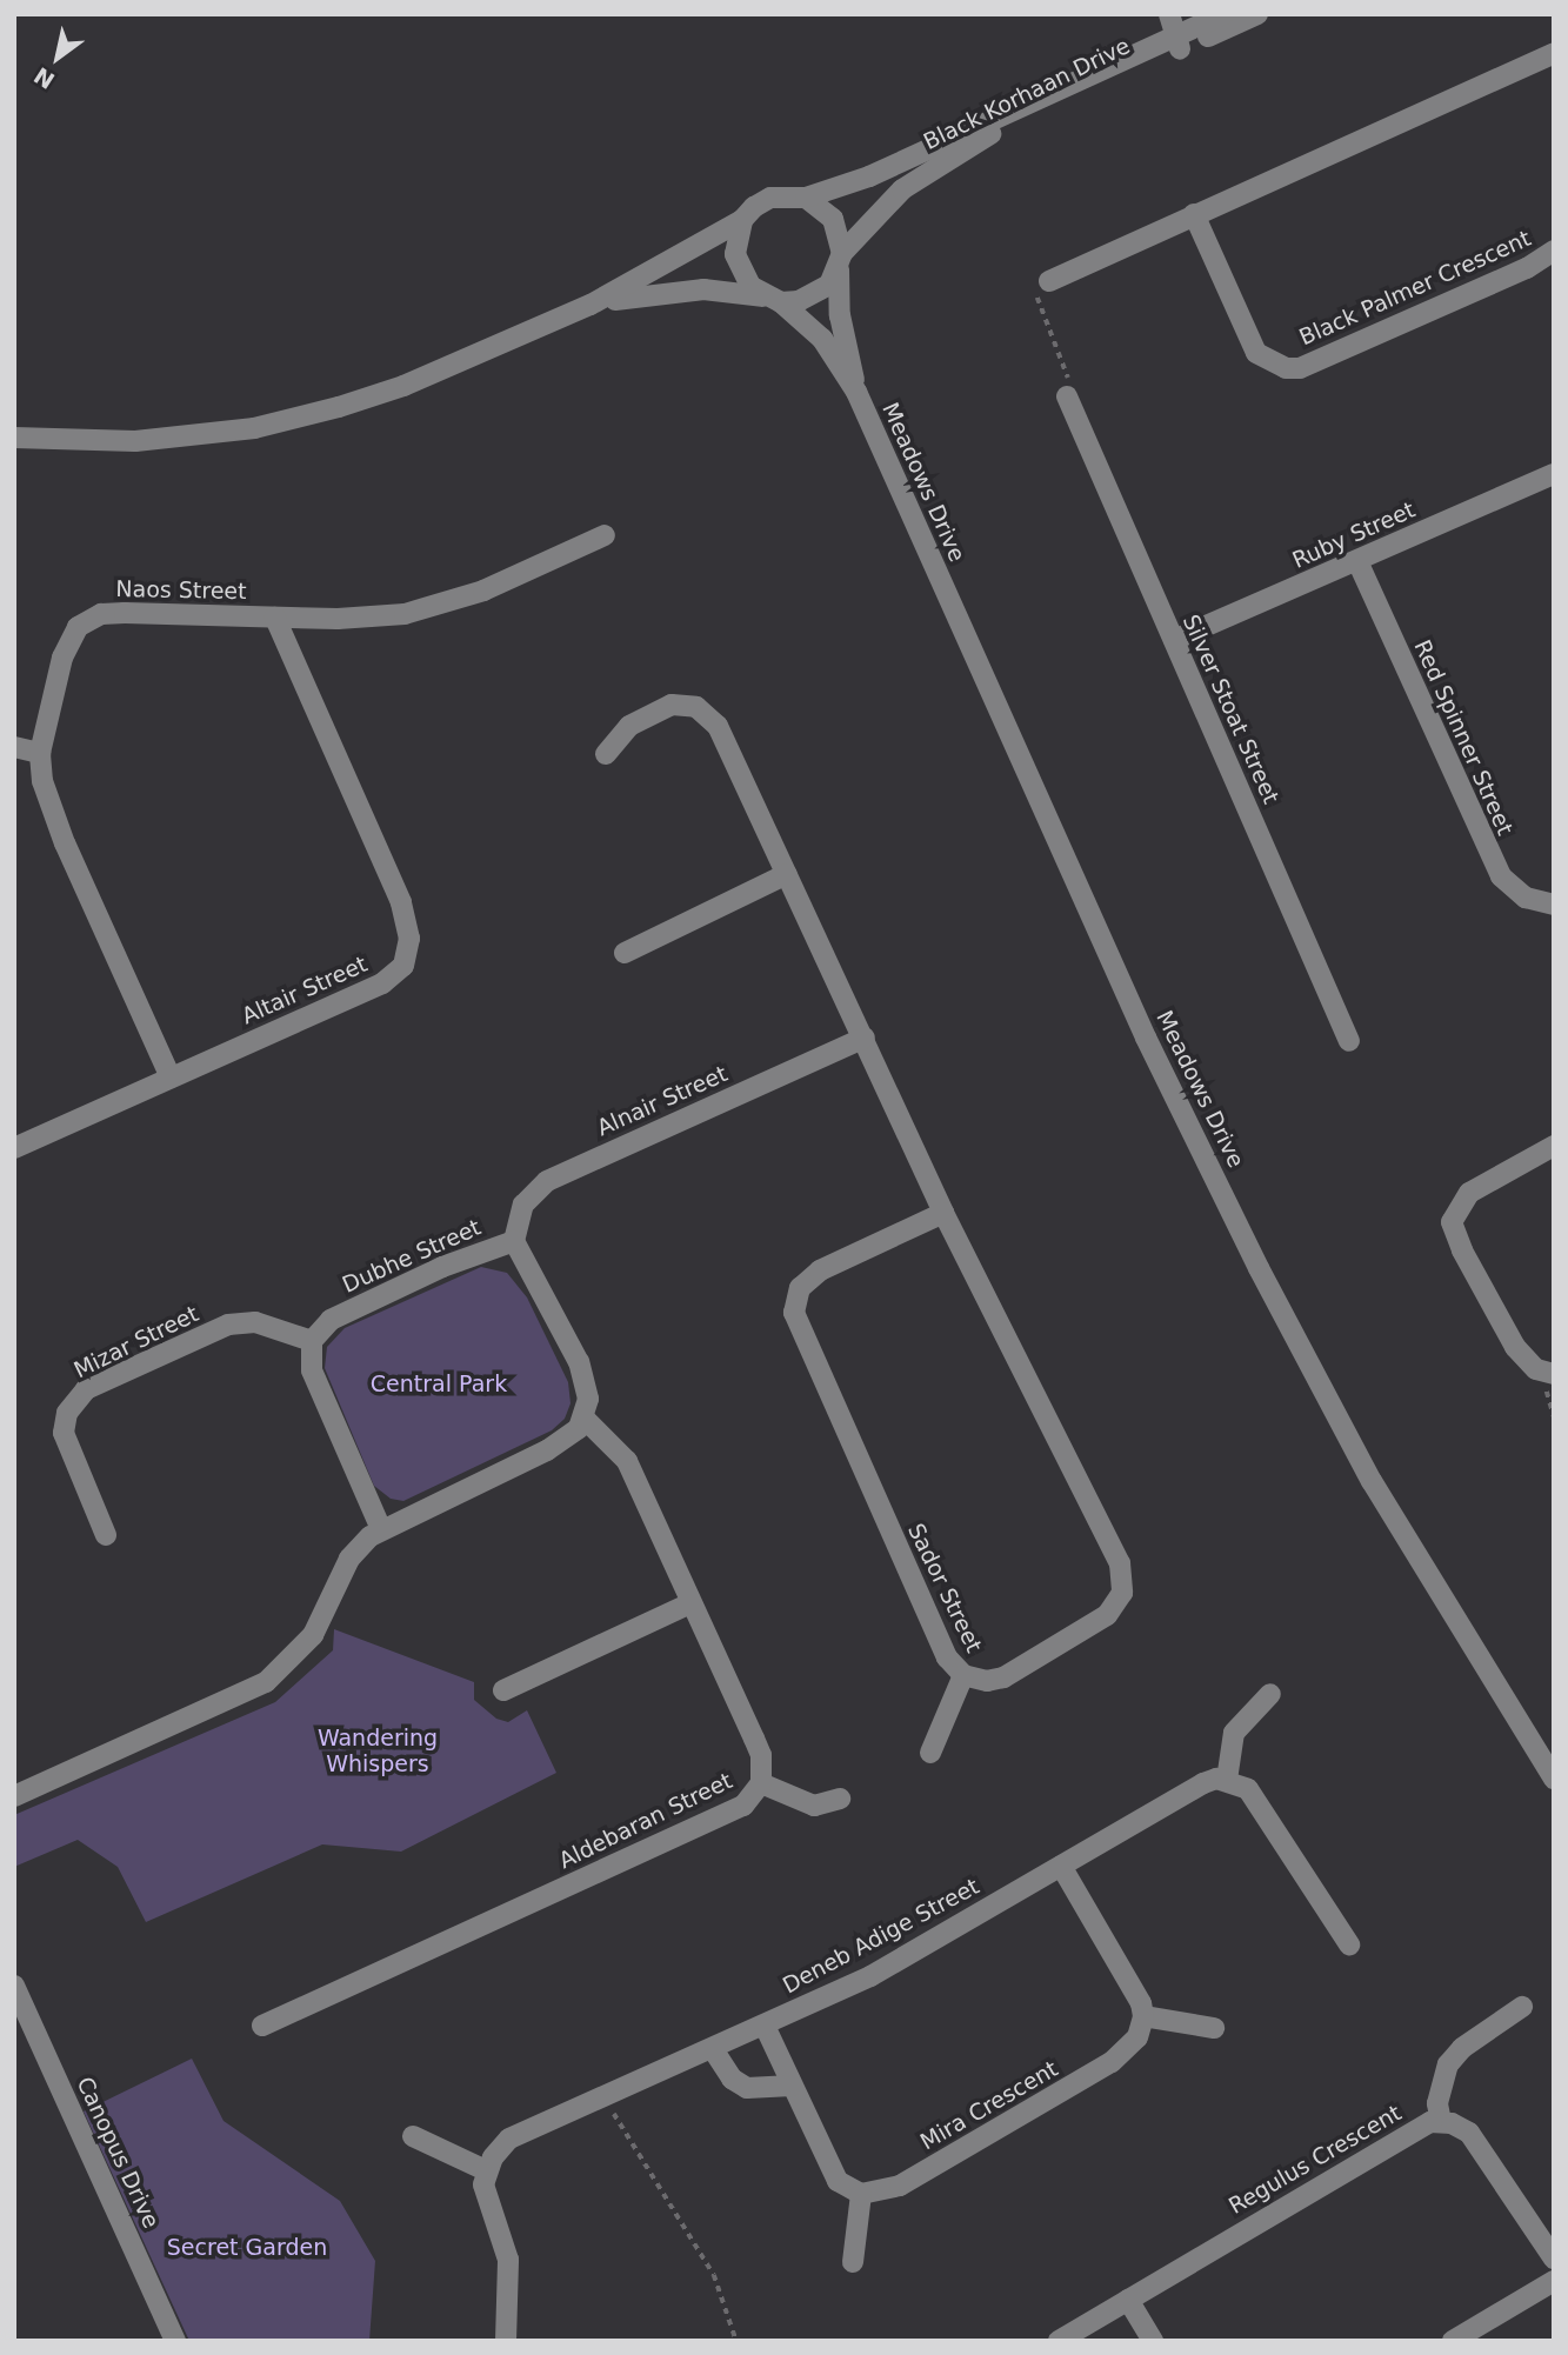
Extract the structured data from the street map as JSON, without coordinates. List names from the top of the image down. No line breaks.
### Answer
{"streets":{"street":["Black Korhaan Drive","Black Palmer Crescent","Meadows Drive","Ruby Street","Naos Street","Silver Stoat Street","Red Spinner Street","Altair Street","Alnair Street","Dubhe Street","Mizar Street","Sador Street","Aldebaran Street","Deneb Adige Street","Mira Crescent","Canopus Drive","Regulus Crescent"]},"crossings":[["Black Korhaan Drive","Meadows Drive"],["Ruby Street","Silver Stoat Street"],["Ruby Street","Red Spinner Street"],["Naos Street","Altair Street"],["Alnair Street","Dubhe Street"],["Alnair Street","Sador Street"],["Dubhe Street","Mizar Street"],["Dubhe Street","Aldebaran Street"]],"parks":["Central Park","Wandering Whispers","Secret Garden"],"north":"bottom left"}
